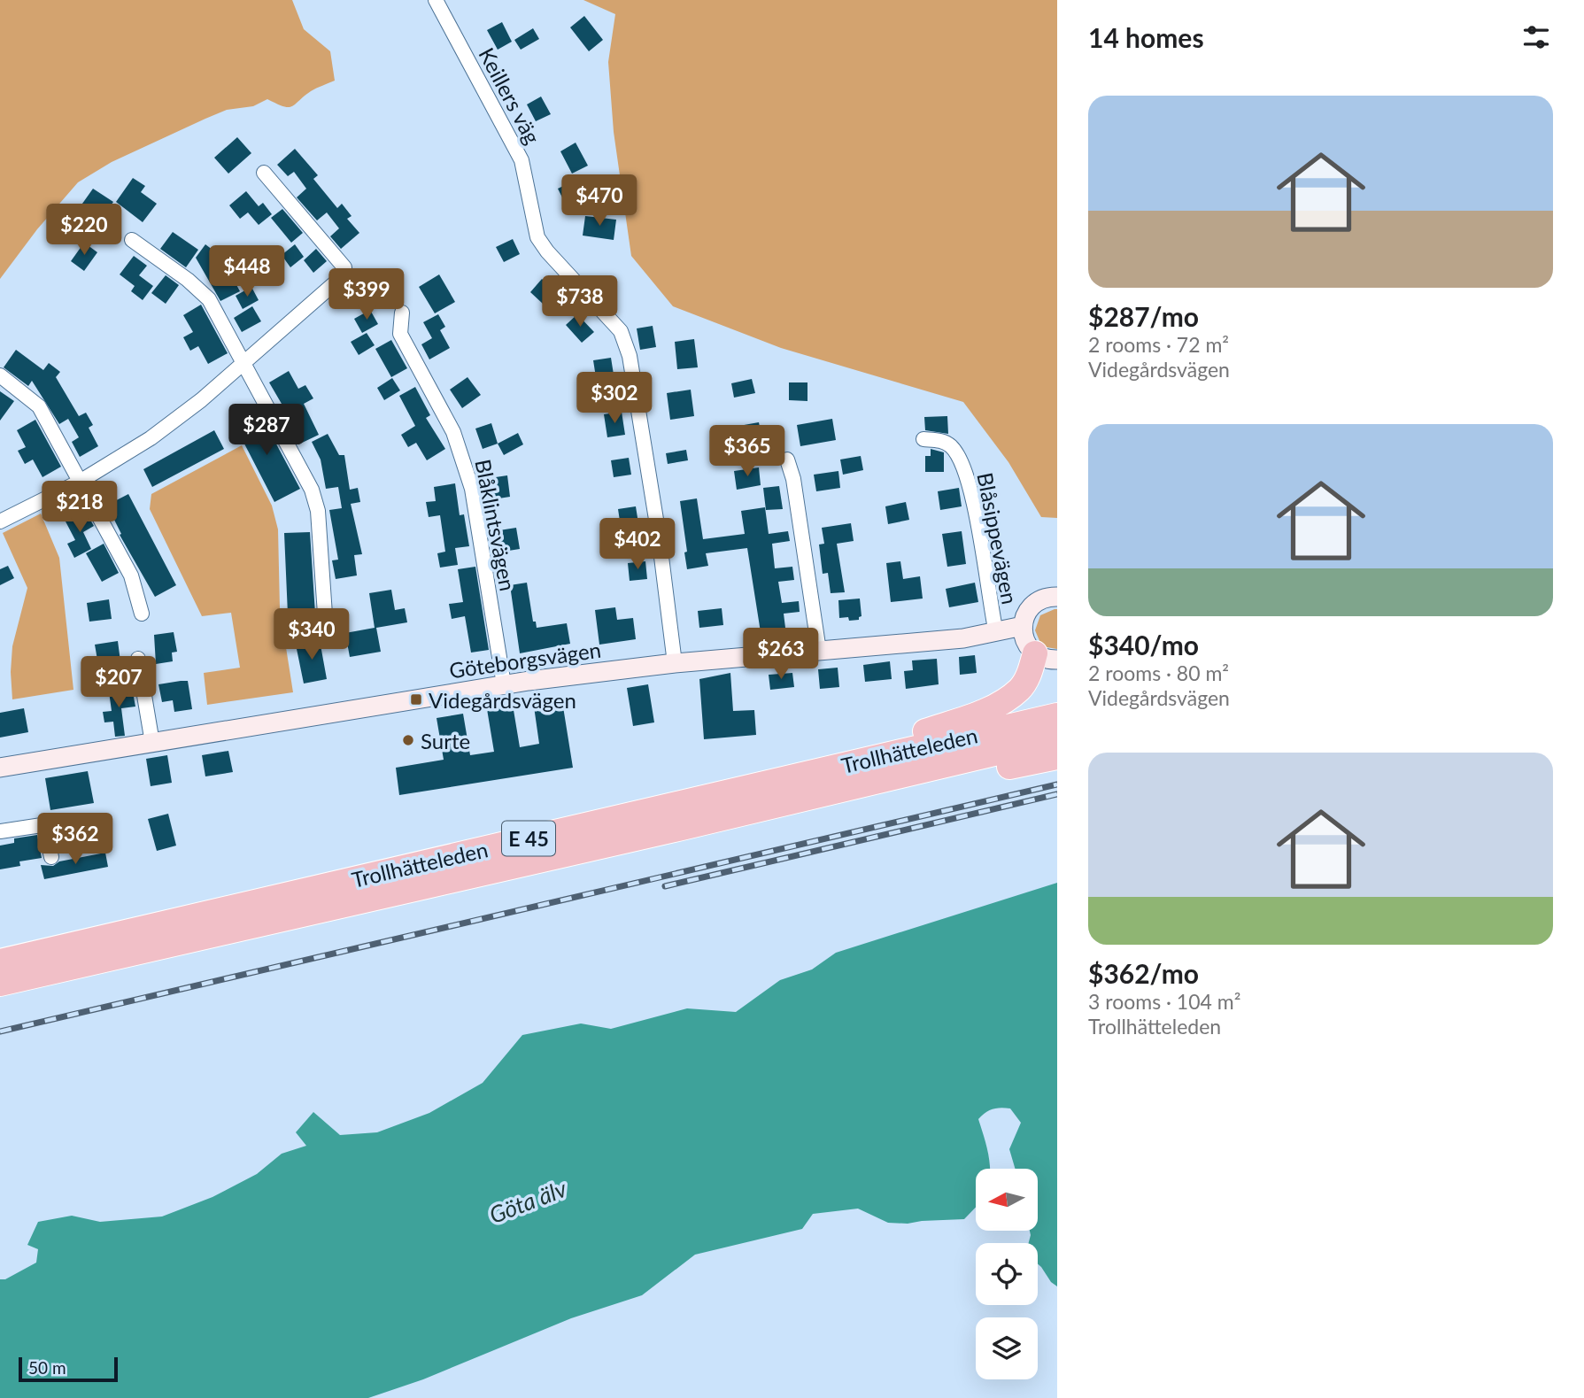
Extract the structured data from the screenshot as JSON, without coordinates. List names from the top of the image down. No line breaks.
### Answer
{"streets":{"highway":["Trollhätteleden","E 45"],"street":["Keillers väg","Blåklintsvägen","Blåsippevägen","Göteborgsvägen"]},"crossings":[["Keillers väg","Göteborgsvägen"],["Blåklintsvägen","Göteborgsvägen"],["Blåsippevägen","Göteborgsvägen"]],"water":["Göta älv"],"places":{"transit":["Videgårdsvägen"],"other":["Surte"]},"scale_bar":"50 m","north":"left","page":{"heading":"14 homes","list":[{"name":"$287/mo","note":"2 rooms · 72 m² · Videgårdsvägen"},{"name":"$340/mo","note":"2 rooms · 80 m² · Videgårdsvägen"},{"name":"$362/mo","note":"3 rooms · 104 m² · Trollhätteleden"}],"price":["$470","$220","$448","$399","$738","$302","$287","$365","$218","$402","$340","$263","$207","$362"],"scale":"50 m"}}
